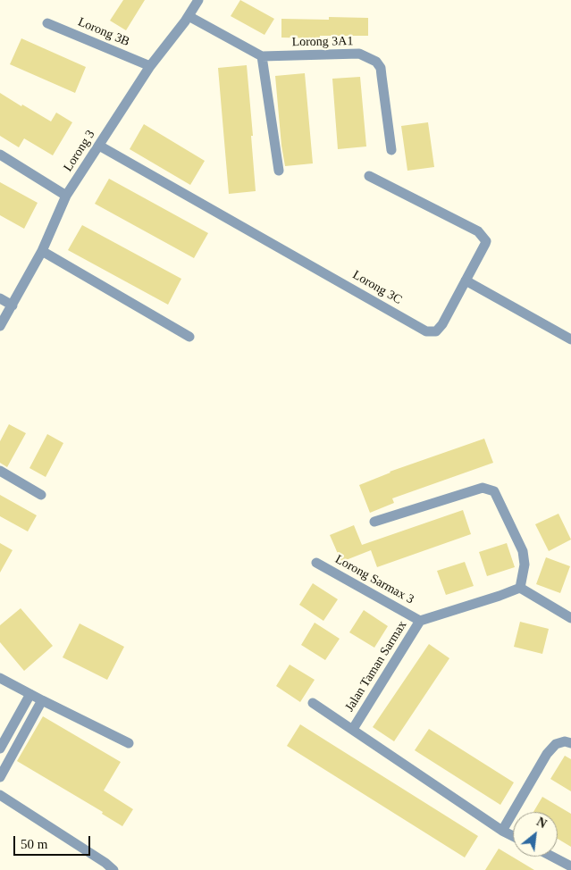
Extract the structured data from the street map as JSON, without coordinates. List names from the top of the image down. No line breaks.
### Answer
{"streets":{"street":["Lorong 3B","Lorong 3A1","Lorong 3","Lorong 3C","Lorong Sarmax 3","Jalan Taman Sarmax"]},"crossings":[["Lorong 3B","Lorong 3"],["Lorong 3A1","Lorong 3"],["Lorong 3","Lorong 3C"],["Lorong Sarmax 3","Jalan Taman Sarmax"]],"scale_bar":"50 m","north":"top right"}
